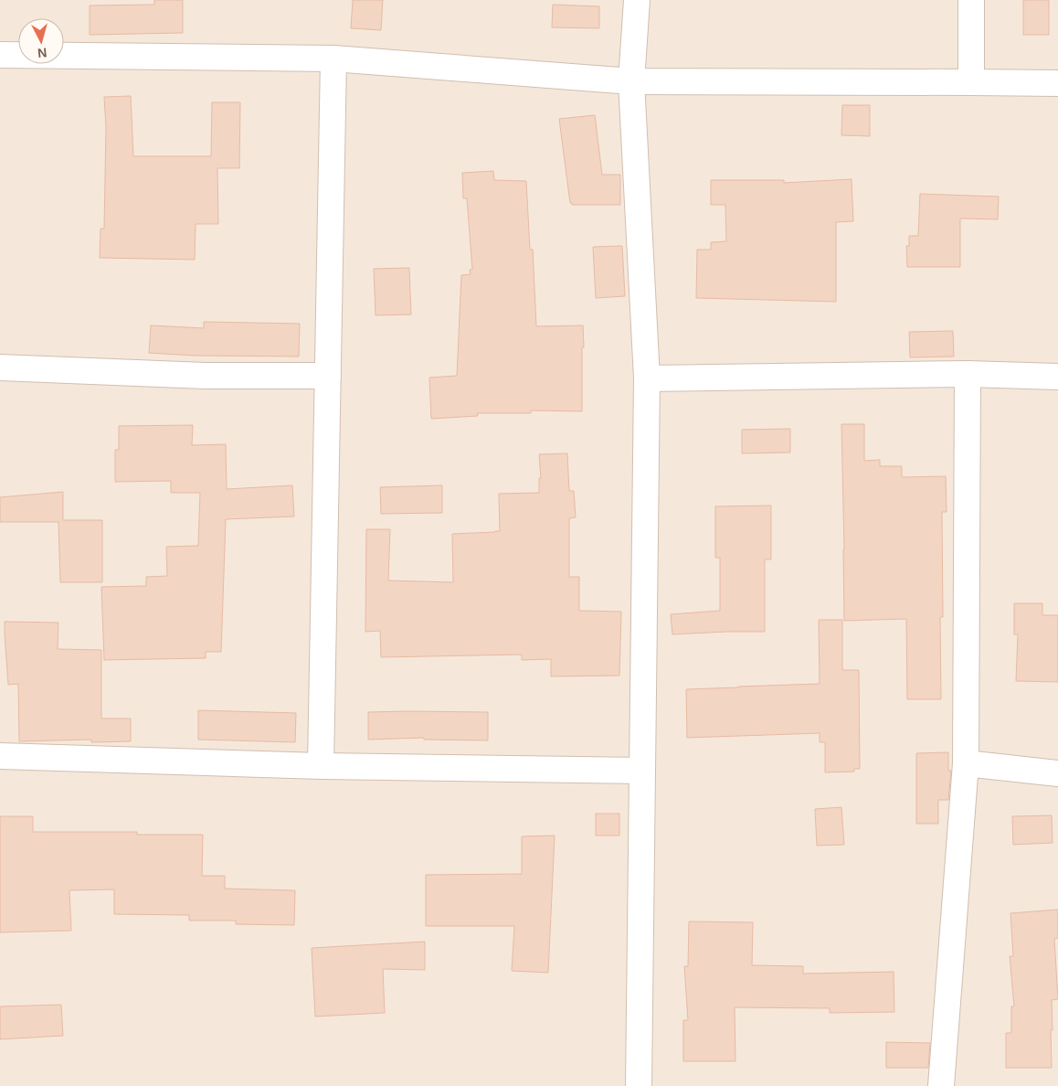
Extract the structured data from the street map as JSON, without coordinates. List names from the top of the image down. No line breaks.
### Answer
{"north":"bottom"}
